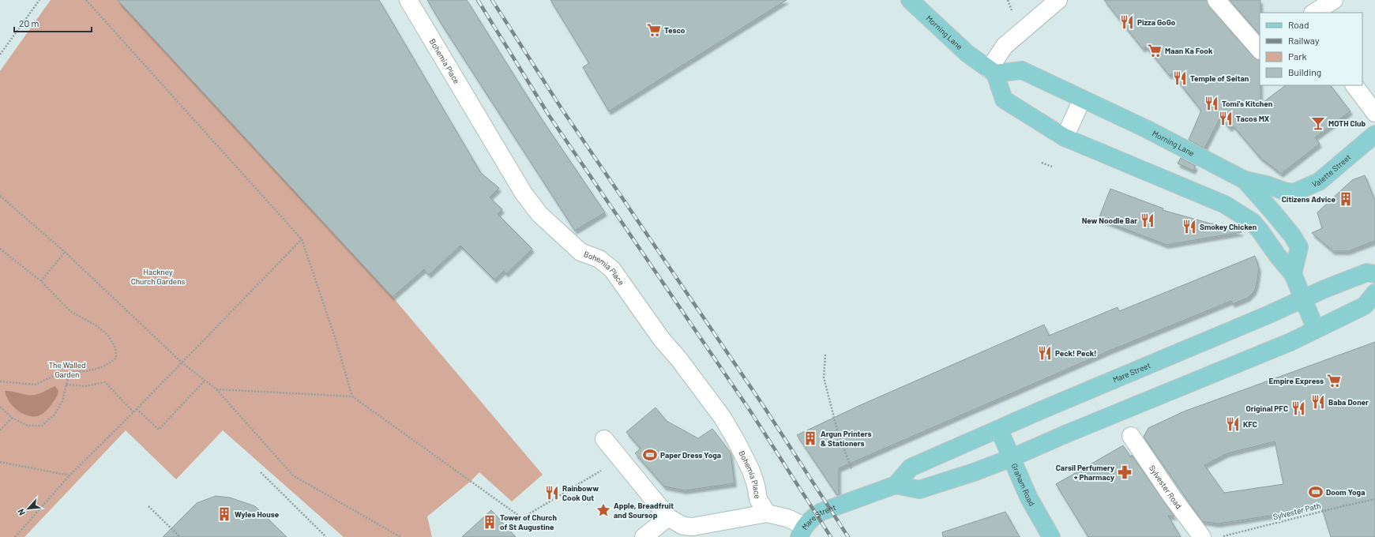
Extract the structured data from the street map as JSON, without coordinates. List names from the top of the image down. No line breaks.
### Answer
{"streets":{"main road":["Morning Lane","Valette Street","Mare Street","Graham Road"],"street":["Bohemia Place","Sylvester Road"],"path":["Sylvester Path"]},"crossings":[["Morning Lane","Valette Street"],["Bohemia Place","Mare Street"],["Mare Street","Graham Road"]],"parks":["Hackney Church Gardens","The Walled Garden"],"places":{"restaurant":["Pizza GoGo","Temple of Seitan","Tomi's Kitchen","Tacos MX","New Noodle Bar","Smokey Chicken","Peck! Peck!","Baba Doner","Original PFC","KFC","Rainboww Cook Out"],"supermarket":["Tesco","Maan Ka Fook","Empire Express"],"bar":["MOTH Club"],"building":["Citizens Advice","Argun Printers & Stationers","Wyles House","Tower of Church of St Augustine"],"sports":["Paper Dress Yoga","Doom Yoga"],"pharmacy":["Carsil Perfumery + Pharmacy"],"place":["Apple, Breadfruit and Soursop"]},"legend":["Road","Railway","Park","Building"],"scale_bar":"20 m","north":"bottom left"}
